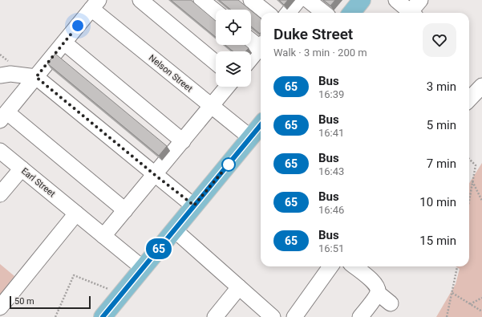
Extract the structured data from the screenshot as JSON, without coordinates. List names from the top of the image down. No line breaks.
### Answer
{"streets":{"street":["Nelson Street","Earl Street"]},"lines":["bus line 65"],"scale_bar":"50 m","page":{"on_map":"65","heading":["Duke Street","Walk · 3 min · 200 m"],"list":[{"mark":"65","name":"Bus","note":"16:39","value":"3 min"},{"mark":"65","name":"Bus","note":"16:41","value":"5 min"},{"mark":"65","name":"Bus","note":"16:43","value":"7 min"},{"mark":"65","name":"Bus","note":"16:46","value":"10 min"},{"mark":"65","name":"Bus","note":"16:51","value":"15 min"}],"scale":"50 m"}}
